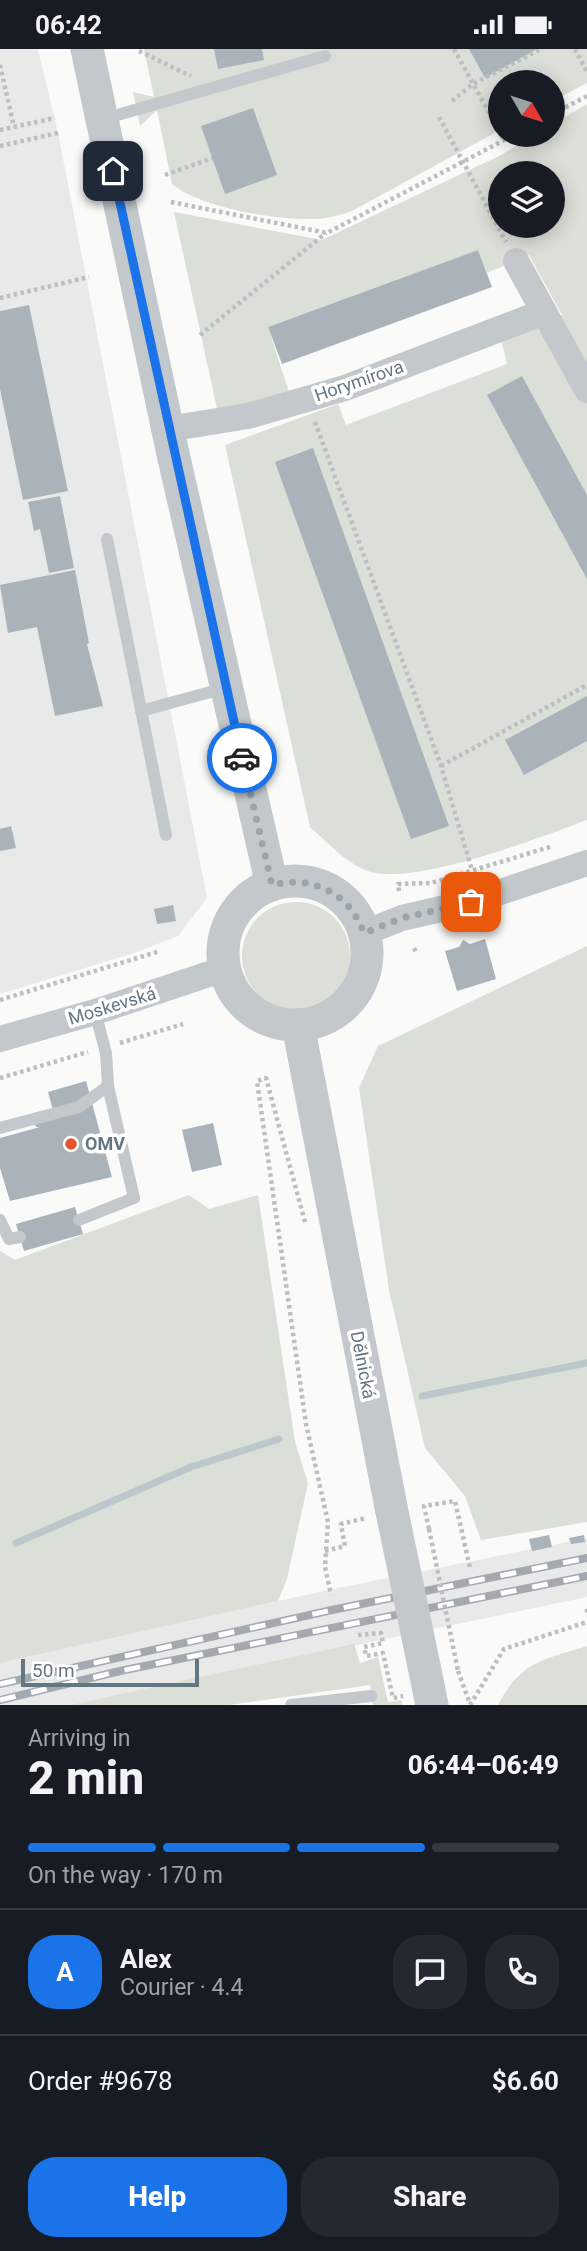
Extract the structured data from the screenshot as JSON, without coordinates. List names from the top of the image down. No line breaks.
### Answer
{"streets":{"street":["Horymírova","Moskevská","Dělnická"]},"crossings":[["Moskevská","Dělnická"]],"places":["OMV"],"scale_bar":"50 m","north":"bottom right","page":{"status":"06:42","scale":"50 m","heading":["2 min","Arriving in","06:44–06:49"],"panel":["Alex","Courier · 4.4","Order #9678","$6.60"],"bar":"On the way · 170 m","round":"A","buttons":["Help","Share"]}}
